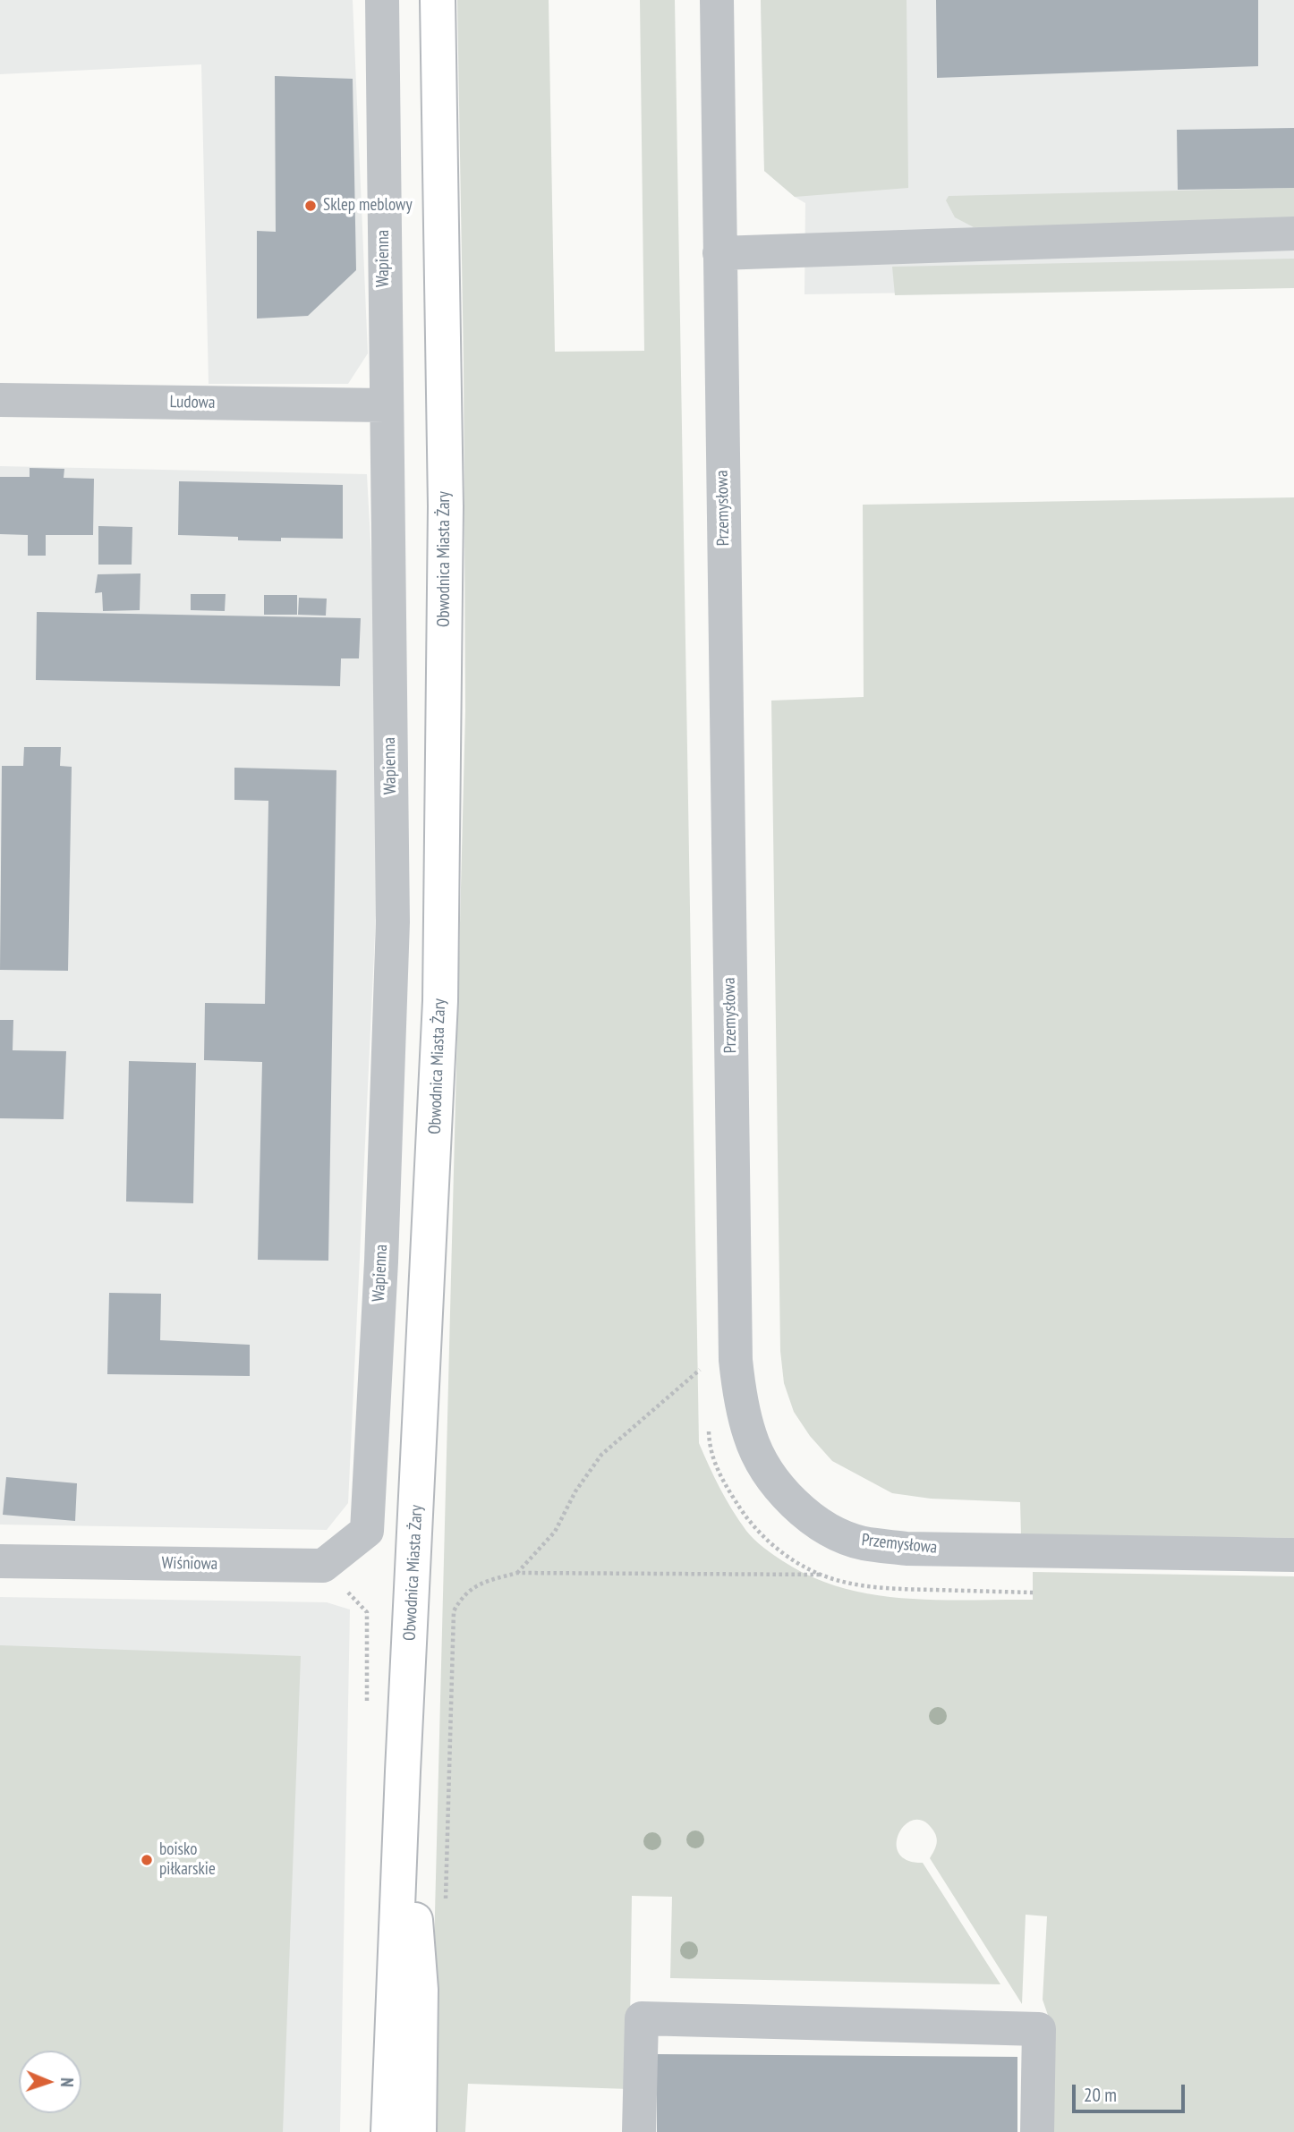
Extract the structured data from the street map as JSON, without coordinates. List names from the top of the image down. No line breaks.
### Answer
{"streets":{"main road":["Obwodnica Miasta Żary"],"street":["Wapienna","Ludowa","Przemysłowa","Wiśniowa"]},"crossings":[["Wapienna","Ludowa"],["Wapienna","Wiśniowa"]],"places":["Sklep meblowy","boisko piłkarskie"],"scale_bar":"20 m","north":"right"}
